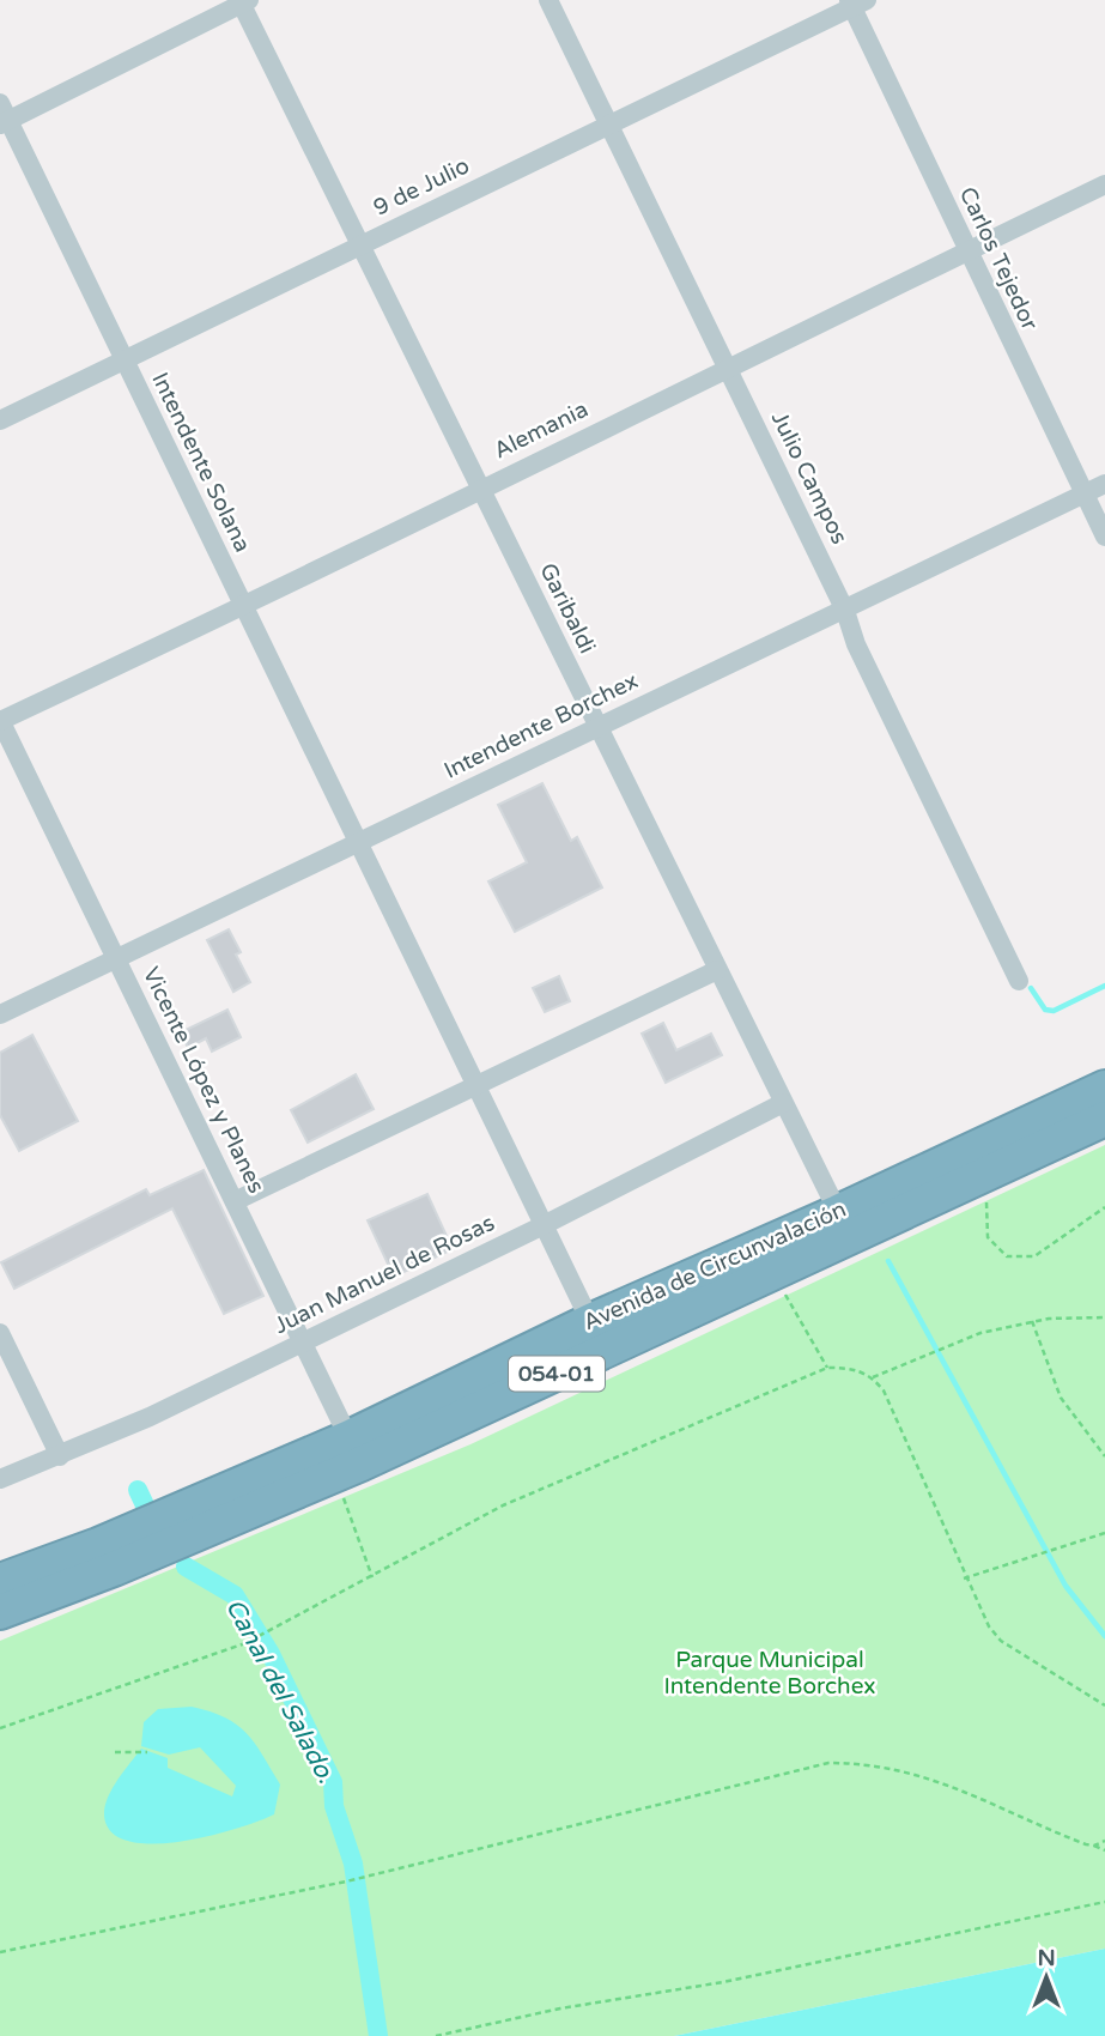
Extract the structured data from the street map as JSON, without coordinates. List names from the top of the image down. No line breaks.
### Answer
{"streets":{"highway":["Avenida de Circunvalación","054-01"],"street":["9 de Julio","Carlos Tejedor","Alemania","Intendente Solana","Julio Campos","Garibaldi","Intendente Borchex","Vicente López y Planes","Juan Manuel de Rosas"]},"crossings":[["9 de Julio","Carlos Tejedor"],["9 de Julio","Intendente Solana"],["9 de Julio","Julio Campos"],["9 de Julio","Garibaldi"],["Carlos Tejedor","Alemania"],["Carlos Tejedor","Intendente Borchex"],["Alemania","Intendente Solana"],["Alemania","Julio Campos"],["Alemania","Garibaldi"],["Alemania","Vicente López y Planes"],["Intendente Solana","Intendente Borchex"],["Intendente Solana","Avenida de Circunvalación"],["Intendente Solana","Juan Manuel de Rosas"],["Julio Campos","Intendente Borchex"],["Garibaldi","Intendente Borchex"],["Garibaldi","Avenida de Circunvalación"],["Garibaldi","Juan Manuel de Rosas"],["Intendente Borchex","Vicente López y Planes"],["Vicente López y Planes","Avenida de Circunvalación"],["Vicente López y Planes","Juan Manuel de Rosas"]],"water":["Canal del Salado."],"parks":["Parque Municipal Intendente Borchex"],"north":"top"}
